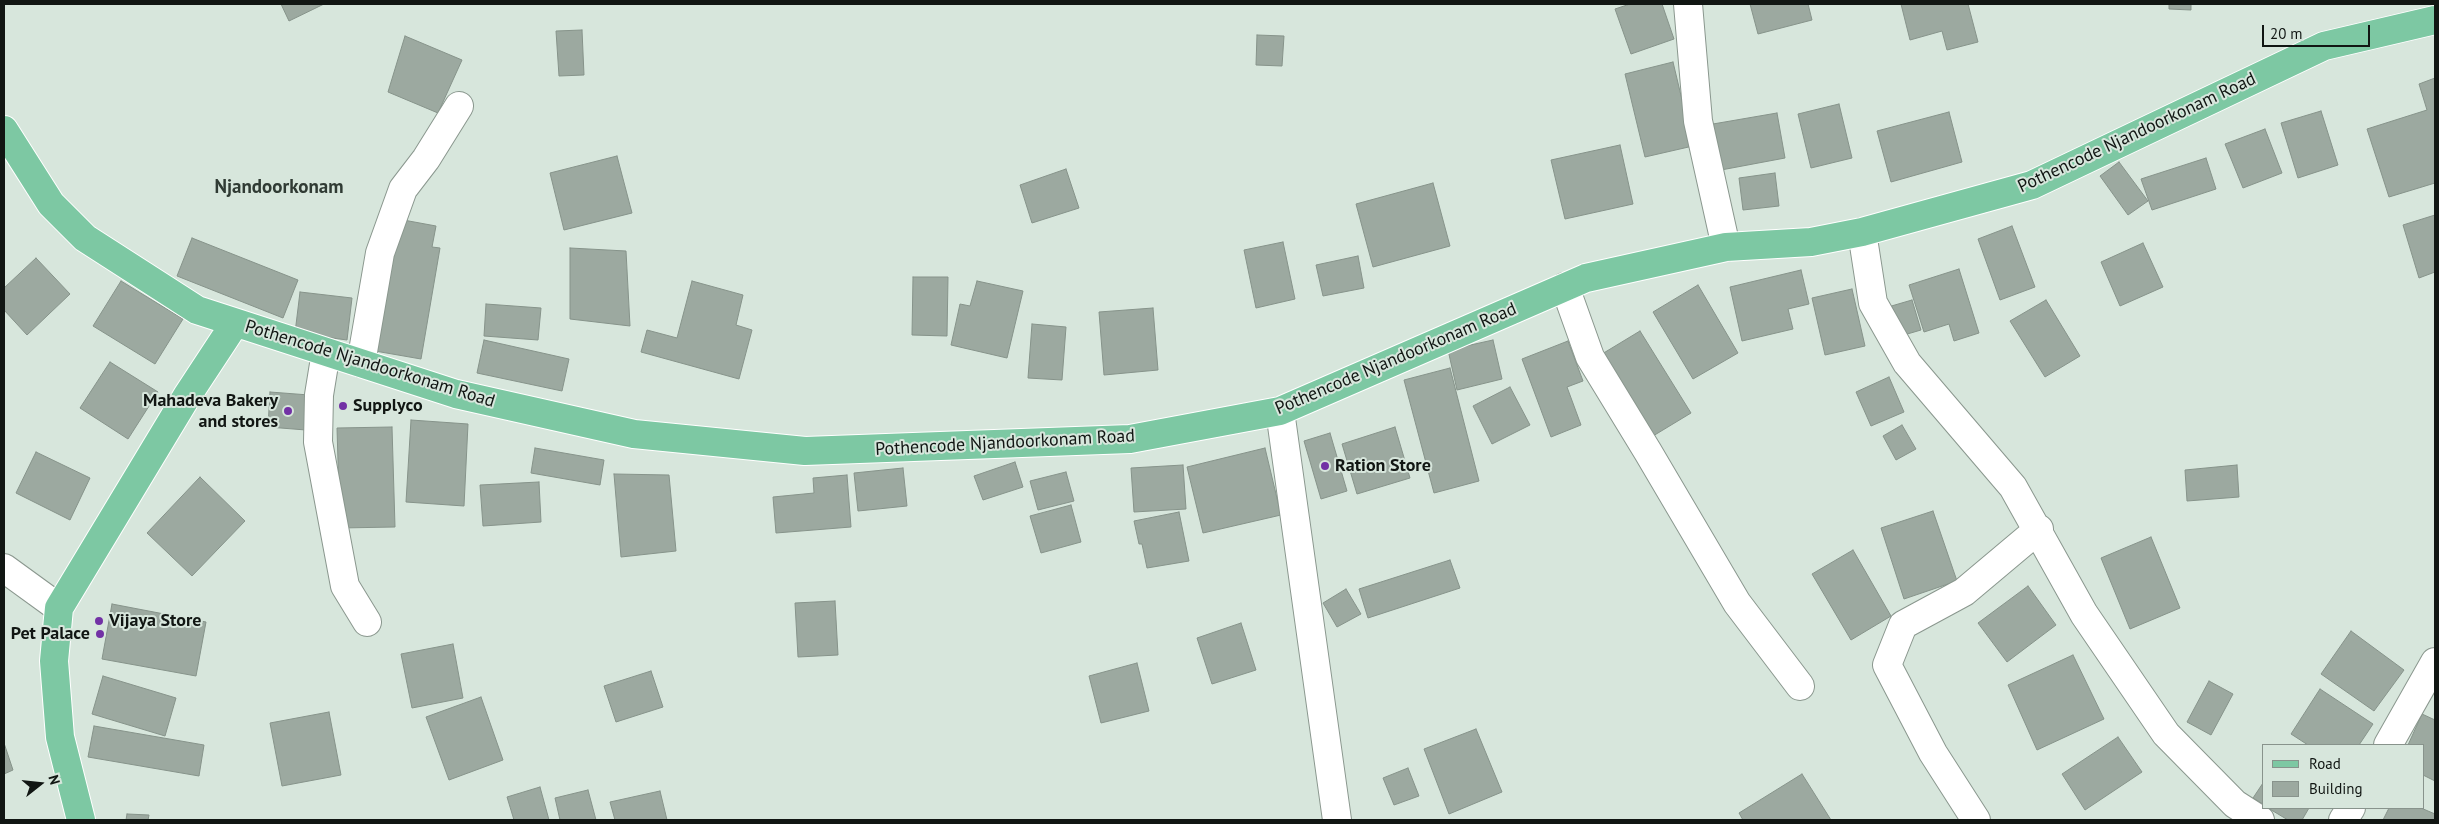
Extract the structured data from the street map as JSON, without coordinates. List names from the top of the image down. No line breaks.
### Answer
{"streets":{"main road":["Pothencode Njandoorkonam Road"]},"districts":["Njandoorkonam"],"places":["Supplyco","Mahadeva Bakery and stores","Ration Store","Vijaya Store","Pet Palace"],"legend":["Road","Building"],"scale_bar":"20 m","north":"right"}
